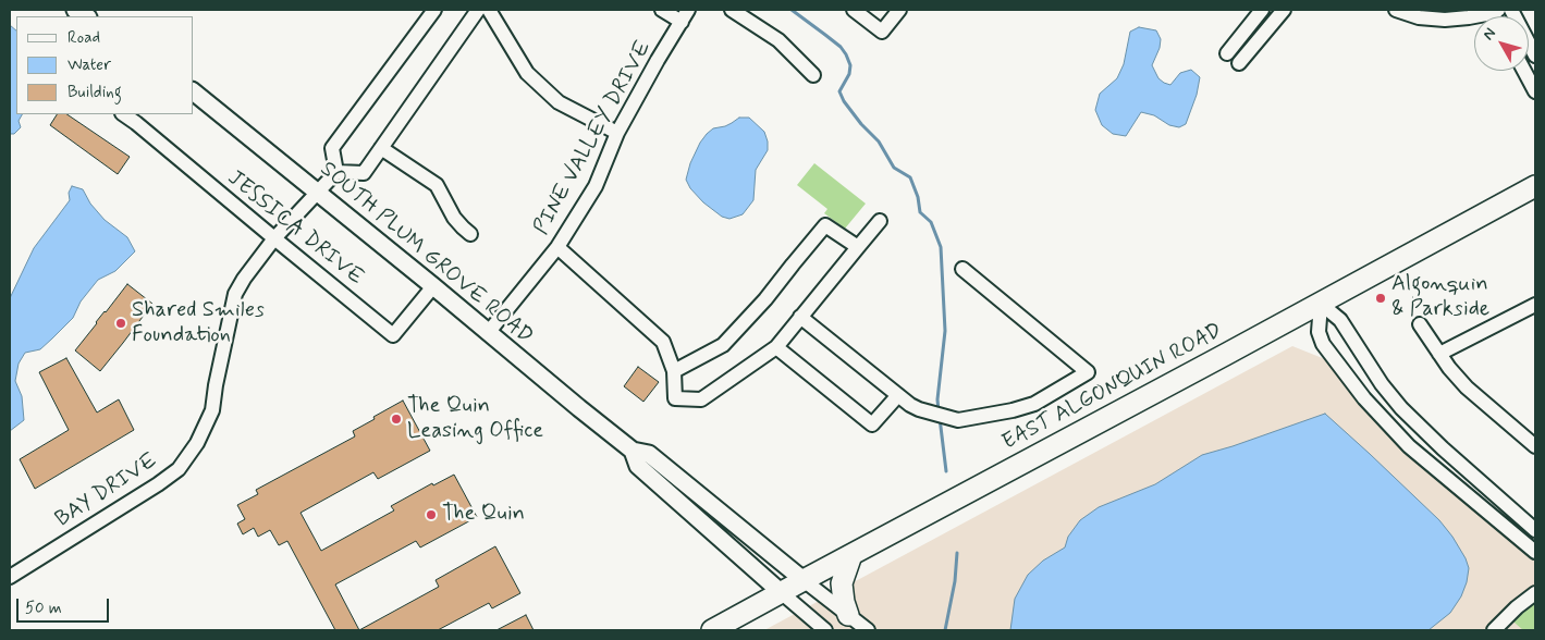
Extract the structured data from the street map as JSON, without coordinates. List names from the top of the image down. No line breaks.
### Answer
{"streets":{"main road":["EAST ALGONQUIN ROAD"],"street":["PINE VALLEY DRIVE","JESSICA DRIVE","SOUTH PLUM GROVE ROAD","BAY DRIVE"]},"crossings":[["PINE VALLEY DRIVE","SOUTH PLUM GROVE ROAD"],["JESSICA DRIVE","SOUTH PLUM GROVE ROAD"],["JESSICA DRIVE","BAY DRIVE"],["SOUTH PLUM GROVE ROAD","EAST ALGONQUIN ROAD"],["SOUTH PLUM GROVE ROAD","BAY DRIVE"]],"places":["Algonquin & Parkside","Shared Smiles Foundation","The Quin Leasing Office","The Quin"],"legend":["Road","Water","Building"],"scale_bar":"50 m","north":"top left"}
